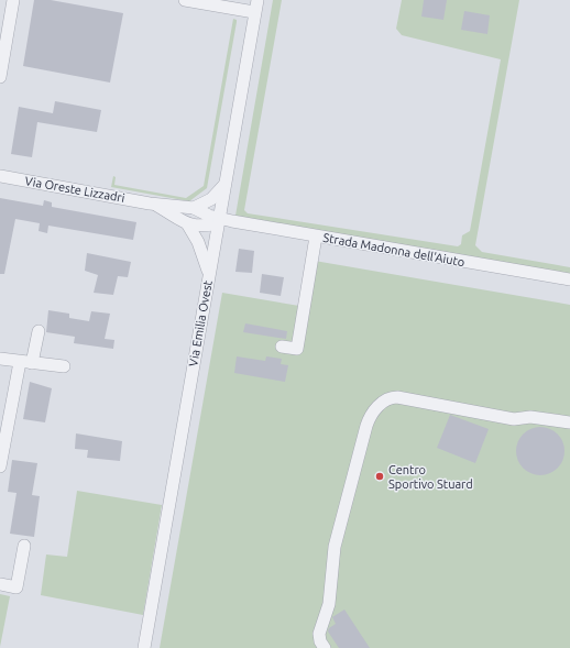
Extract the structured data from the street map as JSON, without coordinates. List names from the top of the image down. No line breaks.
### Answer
{"streets":{"street":["Via Oreste Lizzadri","Strada Madonna dell'Aiuto","Via Emilia Ovest"]},"crossings":[["Via Oreste Lizzadri","Strada Madonna dell'Aiuto"],["Via Oreste Lizzadri","Via Emilia Ovest"],["Strada Madonna dell'Aiuto","Via Emilia Ovest"]],"places":["Centro Sportivo Stuard"]}
